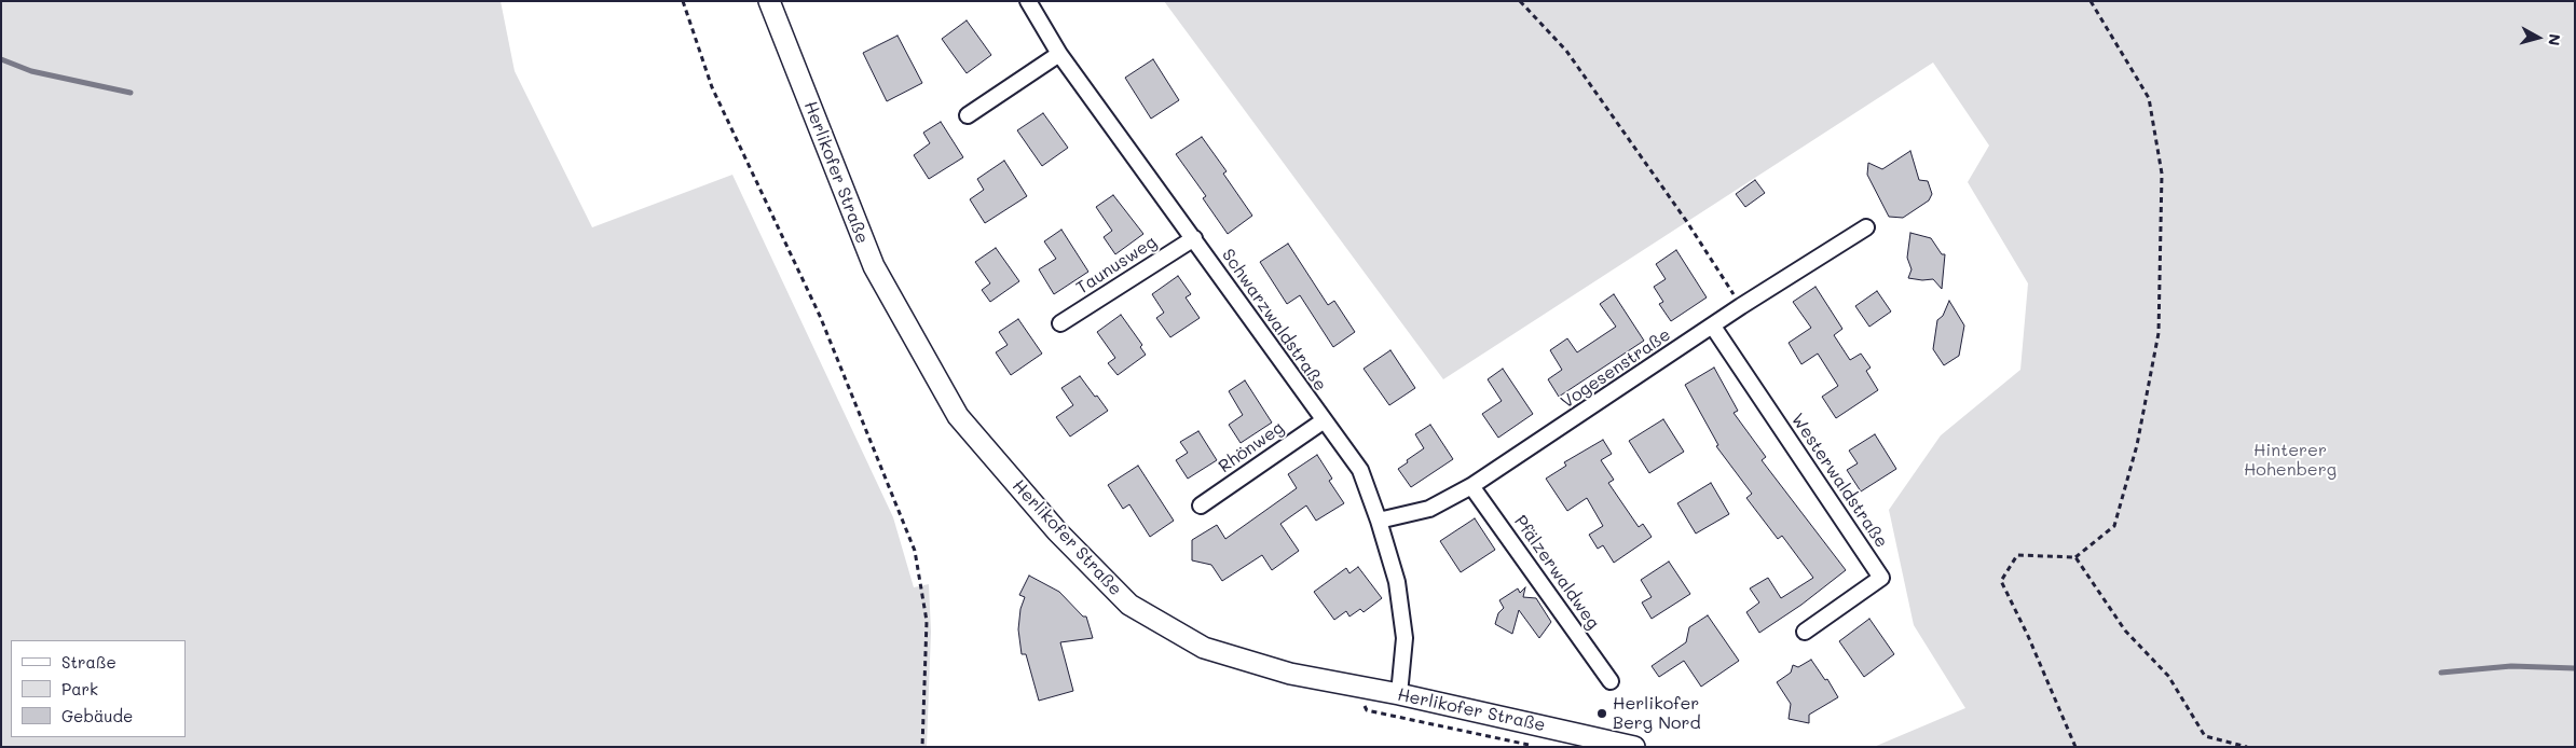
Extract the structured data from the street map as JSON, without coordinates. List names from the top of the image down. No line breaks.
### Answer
{"streets":{"main road":["Herlikofer Straße"],"street":["Taunusweg","Schwarzwaldstraße","Vogesenstraße","Rhönweg","Westerwaldstraße","Pfälzerwaldweg"]},"crossings":[["Herlikofer Straße","Schwarzwaldstraße"],["Taunusweg","Schwarzwaldstraße"],["Schwarzwaldstraße","Vogesenstraße"],["Schwarzwaldstraße","Rhönweg"],["Vogesenstraße","Westerwaldstraße"],["Vogesenstraße","Pfälzerwaldweg"]],"parks":["Hinterer Hohenberg"],"places":["Herlikofer Berg Nord"],"legend":["Straße","Park","Gebäude"],"north":"right"}
